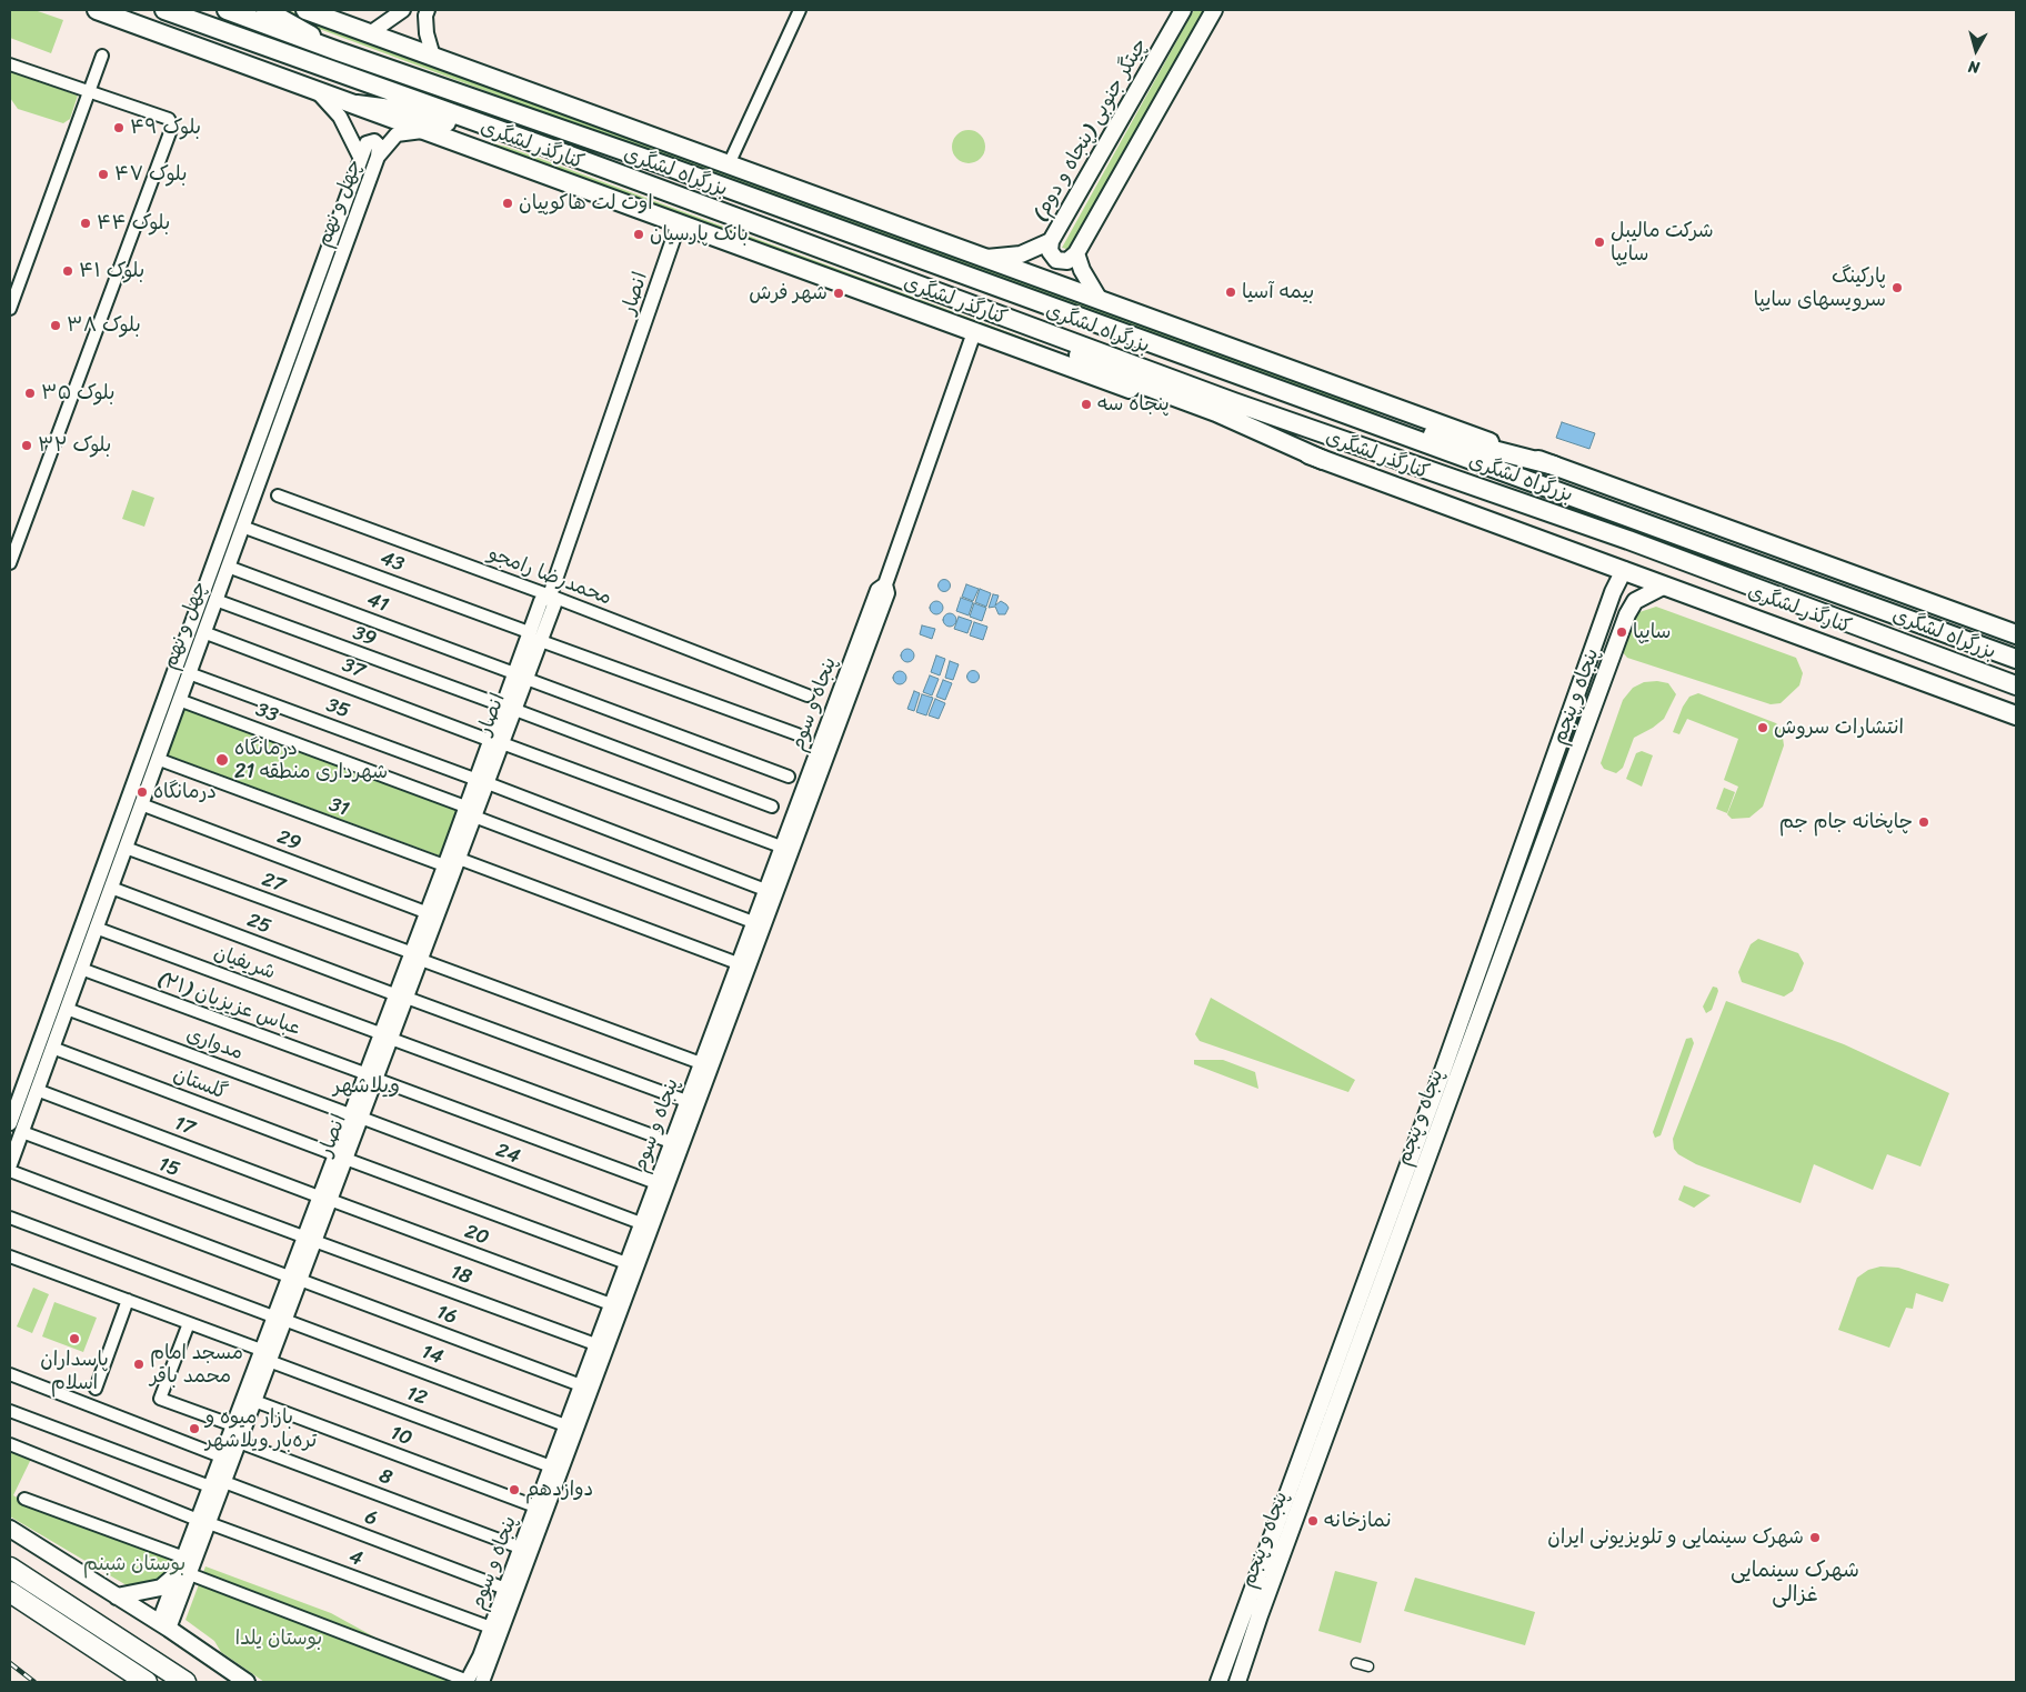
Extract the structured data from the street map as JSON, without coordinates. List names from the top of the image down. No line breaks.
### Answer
{"streets":{"main road":["چیتگر جنوبی (پنجاه و دوم)","کنارگذر لشگری","بزرگراه لشگری","پنجاه و پنجم"],"street":["چهل و نهم","انصار","43","محمدرضا رامجو","41","39","37","پنجاه و سوم","35","33","31","29","27","25","شریفیان","عباس عزیزیان (۲۱)","مدواری","گلستان","17","24","15","20","18","16","14","12","10","8","6","4"]},"crossings":[["کنارگذر لشگری","چهل و نهم"],["کنارگذر لشگری","انصار"],["کنارگذر لشگری","پنجاه و پنجم"],["کنارگذر لشگری","پنجاه و سوم"],["چهل و نهم","43"],["چهل و نهم","41"],["چهل و نهم","39"],["چهل و نهم","37"],["چهل و نهم","35"],["چهل و نهم","33"],["چهل و نهم","31"],["چهل و نهم","29"],["چهل و نهم","27"],["چهل و نهم","25"],["چهل و نهم","شریفیان"],["چهل و نهم","عباس عزیزیان (۲۱)"],["چهل و نهم","مدواری"],["چهل و نهم","گلستان"],["چهل و نهم","17"],["چهل و نهم","15"],["انصار","43"],["انصار","محمدرضا رامجو"],["انصار","41"],["انصار","39"],["انصار","37"],["انصار","35"],["انصار","33"],["انصار","31"],["انصار","29"],["انصار","27"],["انصار","25"],["انصار","شریفیان"],["انصار","عباس عزیزیان (۲۱)"],["انصار","مدواری"],["انصار","گلستان"],["انصار","17"],["انصار","24"],["انصار","15"],["انصار","20"],["انصار","18"],["انصار","16"],["انصار","14"],["انصار","12"],["انصار","10"],["انصار","8"],["انصار","6"],["انصار","4"],["37","پنجاه و سوم"],["پنجاه و سوم","35"],["پنجاه و سوم","33"],["پنجاه و سوم","31"],["پنجاه و سوم","27"],["پنجاه و سوم","25"],["پنجاه و سوم","شریفیان"],["پنجاه و سوم","عباس عزیزیان (۲۱)"],["پنجاه و سوم","گلستان"],["پنجاه و سوم","24"],["پنجاه و سوم","20"],["پنجاه و سوم","18"],["پنجاه و سوم","16"],["پنجاه و سوم","14"],["پنجاه و سوم","12"],["پنجاه و سوم","10"],["پنجاه و سوم","8"],["پنجاه و سوم","6"],["پنجاه و سوم","4"],["مدواری","24"],["17","20"],["15","18"]],"districts":["ویلاشهر","شهرک سینمایی غزالی"],"parks":["بوستان شبنم","بوستان یلدا"],"places":["بلوک ۴۹","بلوک ۴۷","اوت لت هاکوپیان","بلوک ۴۴","بانک پارسیان","شرکت مالیبل سایپا","بلوک ۴۱","پارکینگ سرویسهای سایپا","بیمه آسیا","شهر فرش","بلوک ۳۸","بلوک ۳۵","پنجاه سه","بلوک ۳۲","سایپا","انتشارات سروش","درمانگاه شهرداری منطقه 21","درمانگاه","چاپخانه جام جم","پاسداران اسلام","مسجد امام محمد باقر","بازار میوه و تره‌بار ویلاشهر","دوازدهم","نمازخانه","شهرک سینمایی و تلویزیونی ایران"],"north":"bottom"}
